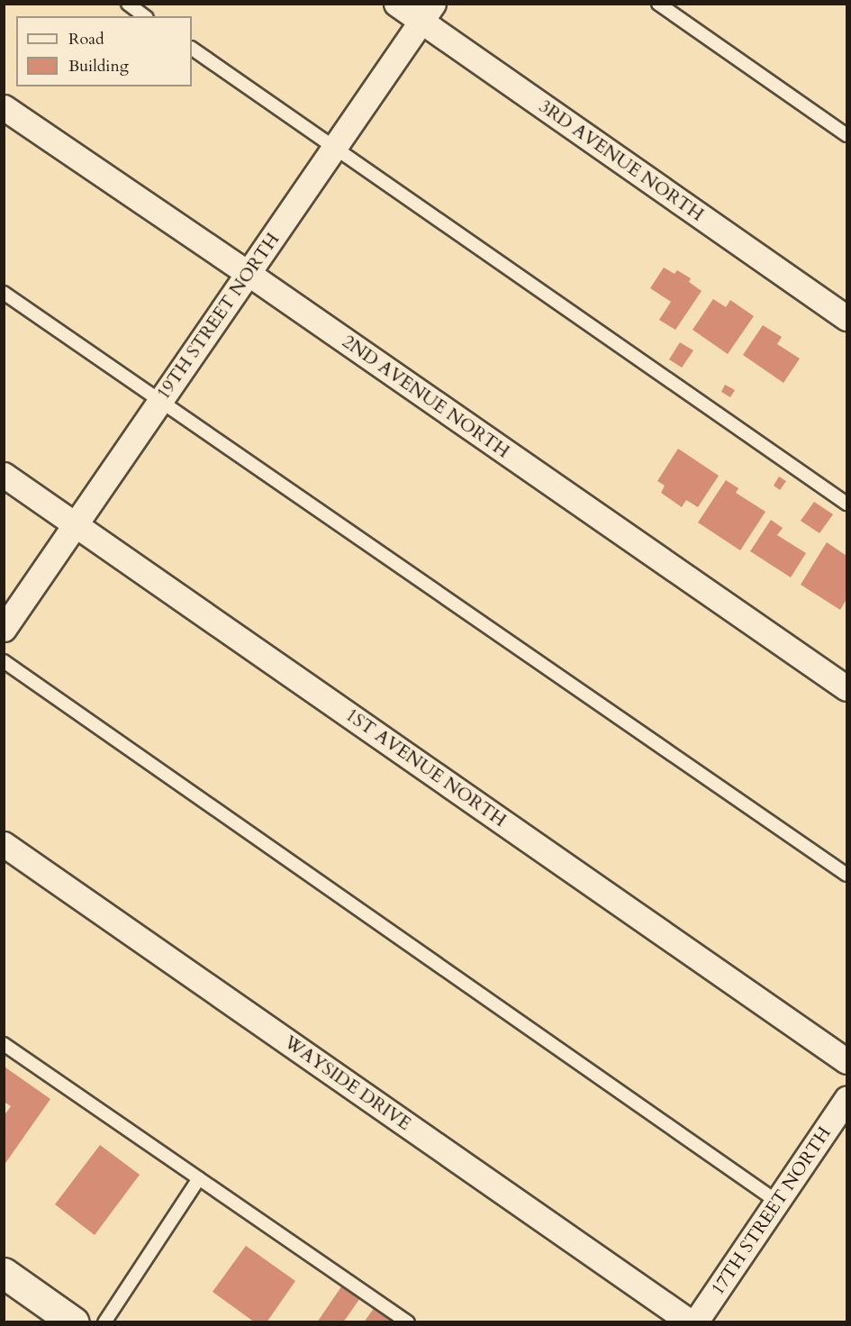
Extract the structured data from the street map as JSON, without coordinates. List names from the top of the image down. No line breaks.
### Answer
{"streets":{"street":["3RD AVENUE NORTH","19TH STREET NORTH","2ND AVENUE NORTH","1ST AVENUE NORTH","WAYSIDE DRIVE","17TH STREET NORTH"]},"crossings":[["3RD AVENUE NORTH","19TH STREET NORTH"],["19TH STREET NORTH","2ND AVENUE NORTH"],["19TH STREET NORTH","1ST AVENUE NORTH"]],"legend":["Road","Building"]}
